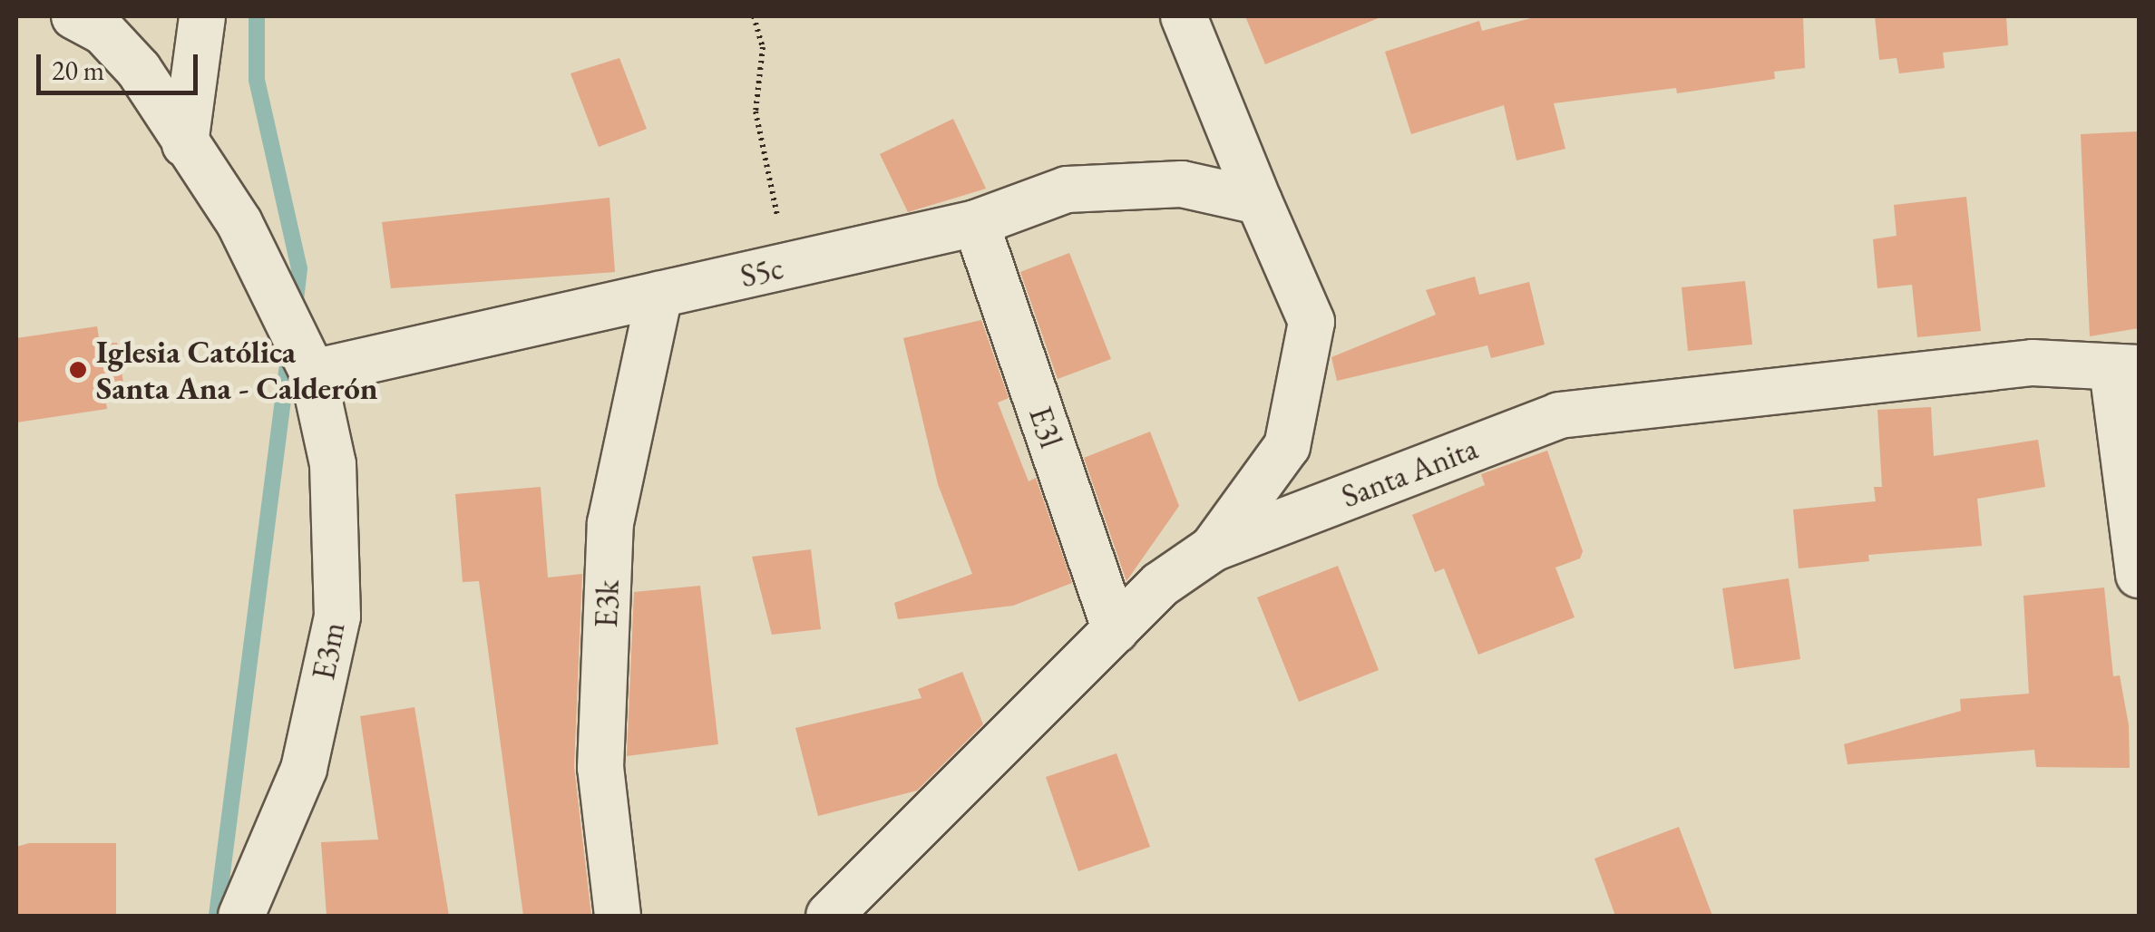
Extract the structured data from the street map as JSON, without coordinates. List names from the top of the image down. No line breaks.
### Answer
{"streets":{"street":["S5c","E3l","Santa Anita","E3k","E3m"]},"crossings":[["S5c","E3l"],["S5c","E3k"],["S5c","E3m"],["E3l","Santa Anita"]],"places":["Iglesia Católica Santa Ana - Calderón"],"scale_bar":"20 m"}
